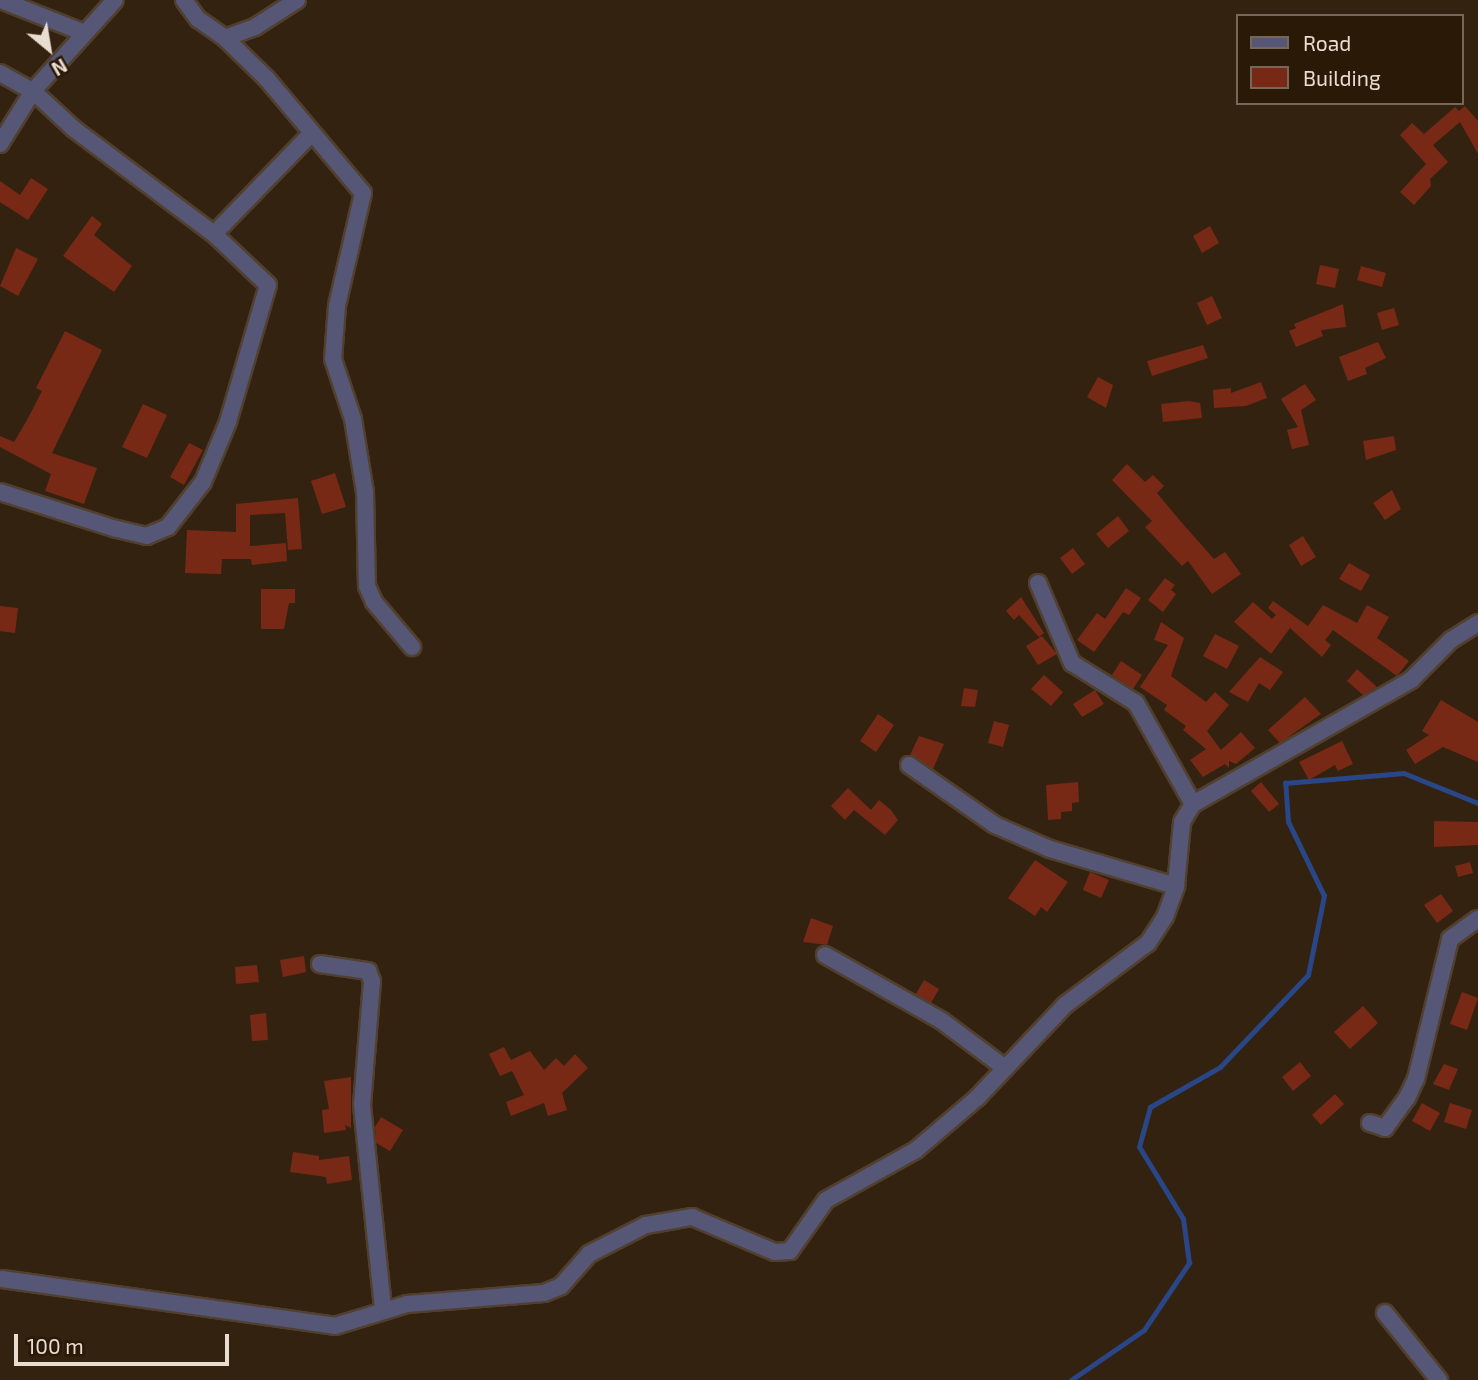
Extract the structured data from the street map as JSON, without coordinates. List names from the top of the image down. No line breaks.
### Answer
{"legend":["Road","Building"],"scale_bar":"100 m","north":"bottom right"}
